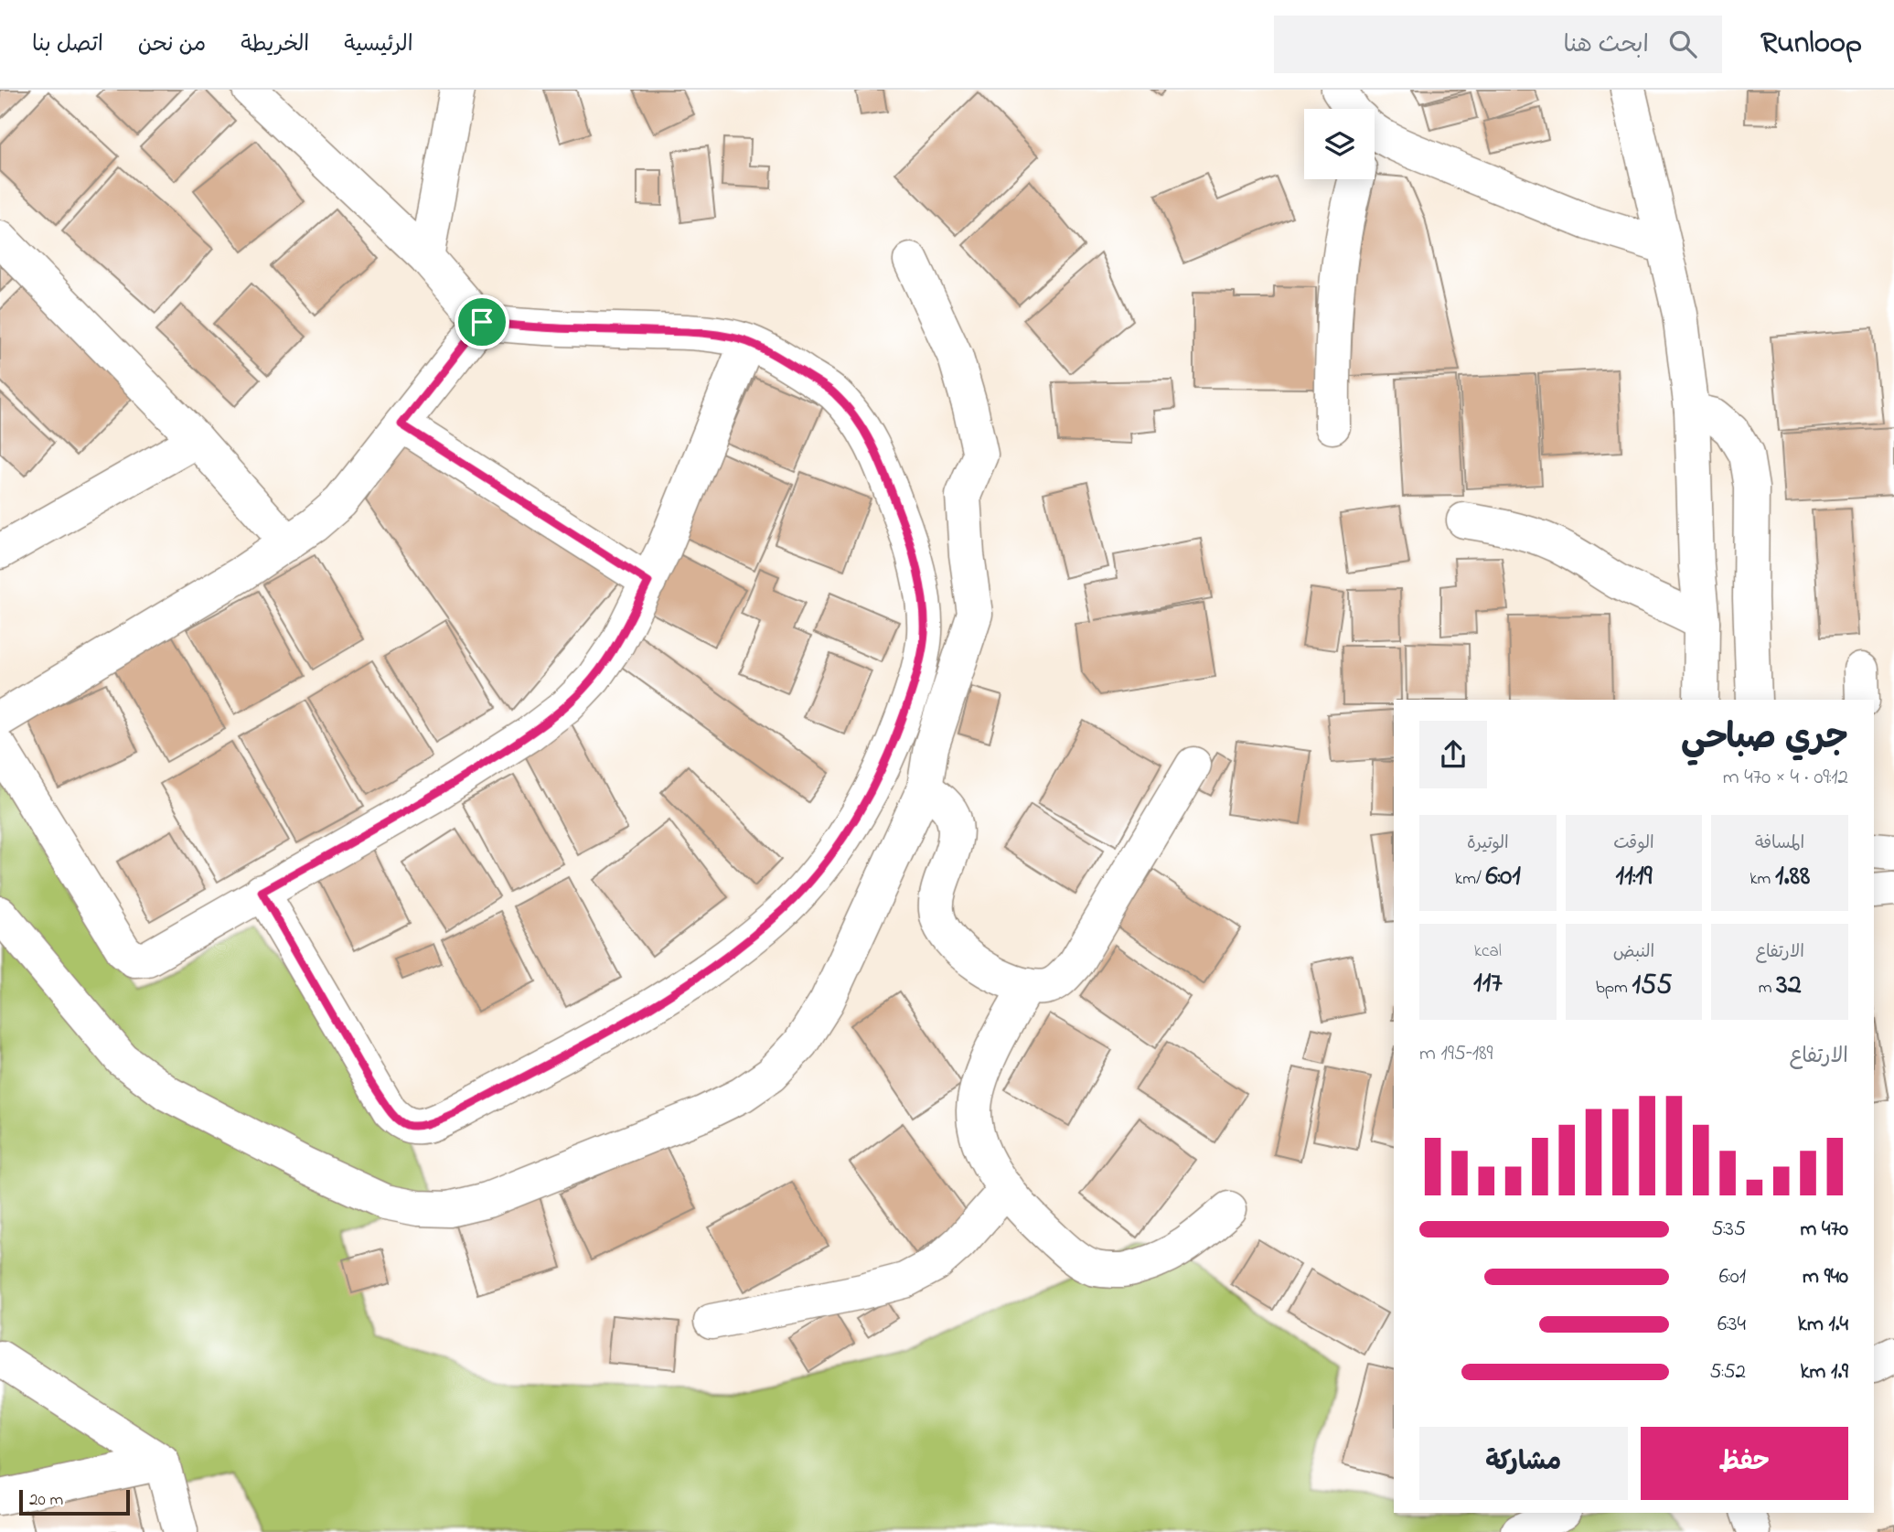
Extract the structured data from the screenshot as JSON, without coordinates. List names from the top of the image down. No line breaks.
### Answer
{"scale_bar":"20 m","page":{"header":"Runloop","search":"ابحث هنا","nav":["الرئيسية","الخريطة","من نحن","اتصل بنا"],"heading":["جري صباحي","09:12 · 4 × 470 m"],"stats":[["المسافة","1.88 km"],["الوقت","11:19"],["الوتيرة","6:01 /km"],["الارتفاع","32 m"],["النبض","155 bpm"],["kcal","117"]],"chart":["الارتفاع","189–195 m"],"list":[{"name":"470 m","note":"5:35"},{"name":"940 m","note":"6:01"},{"name":"1.4 km","note":"6:34"},{"name":"1.9 km","note":"5:52"}],"buttons":["حفظ","مشاركة"],"scale":"20 m"}}
